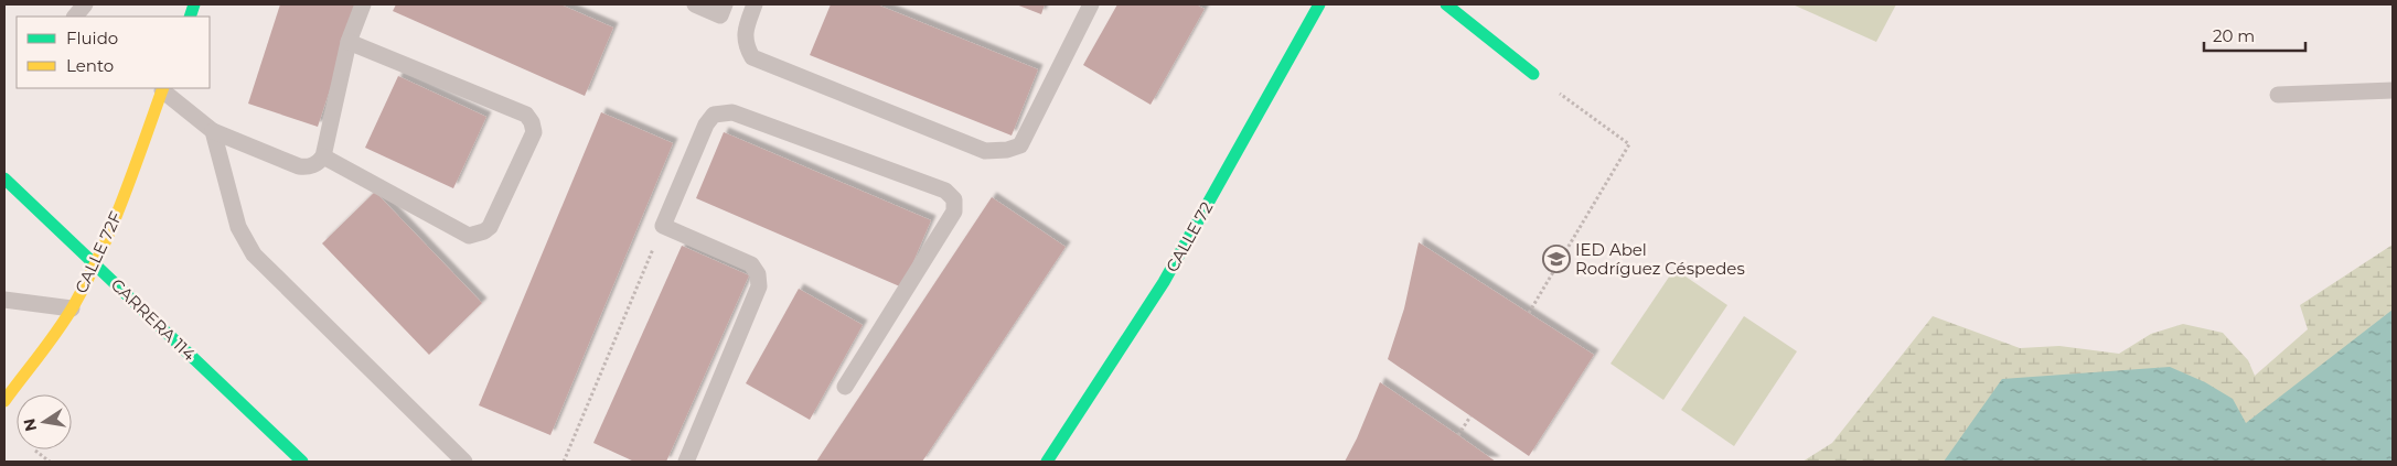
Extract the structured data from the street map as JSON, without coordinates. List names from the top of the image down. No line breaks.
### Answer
{"streets":{"street":["CALLE 72","CALLE 72F","CARRERA 114"]},"crossings":[["CALLE 72F","CARRERA 114"]],"places":{"school or university":["IED Abel Rodríguez Céspedes"]},"legend":["Fluido","Lento"],"scale_bar":"20 m","north":"left"}
